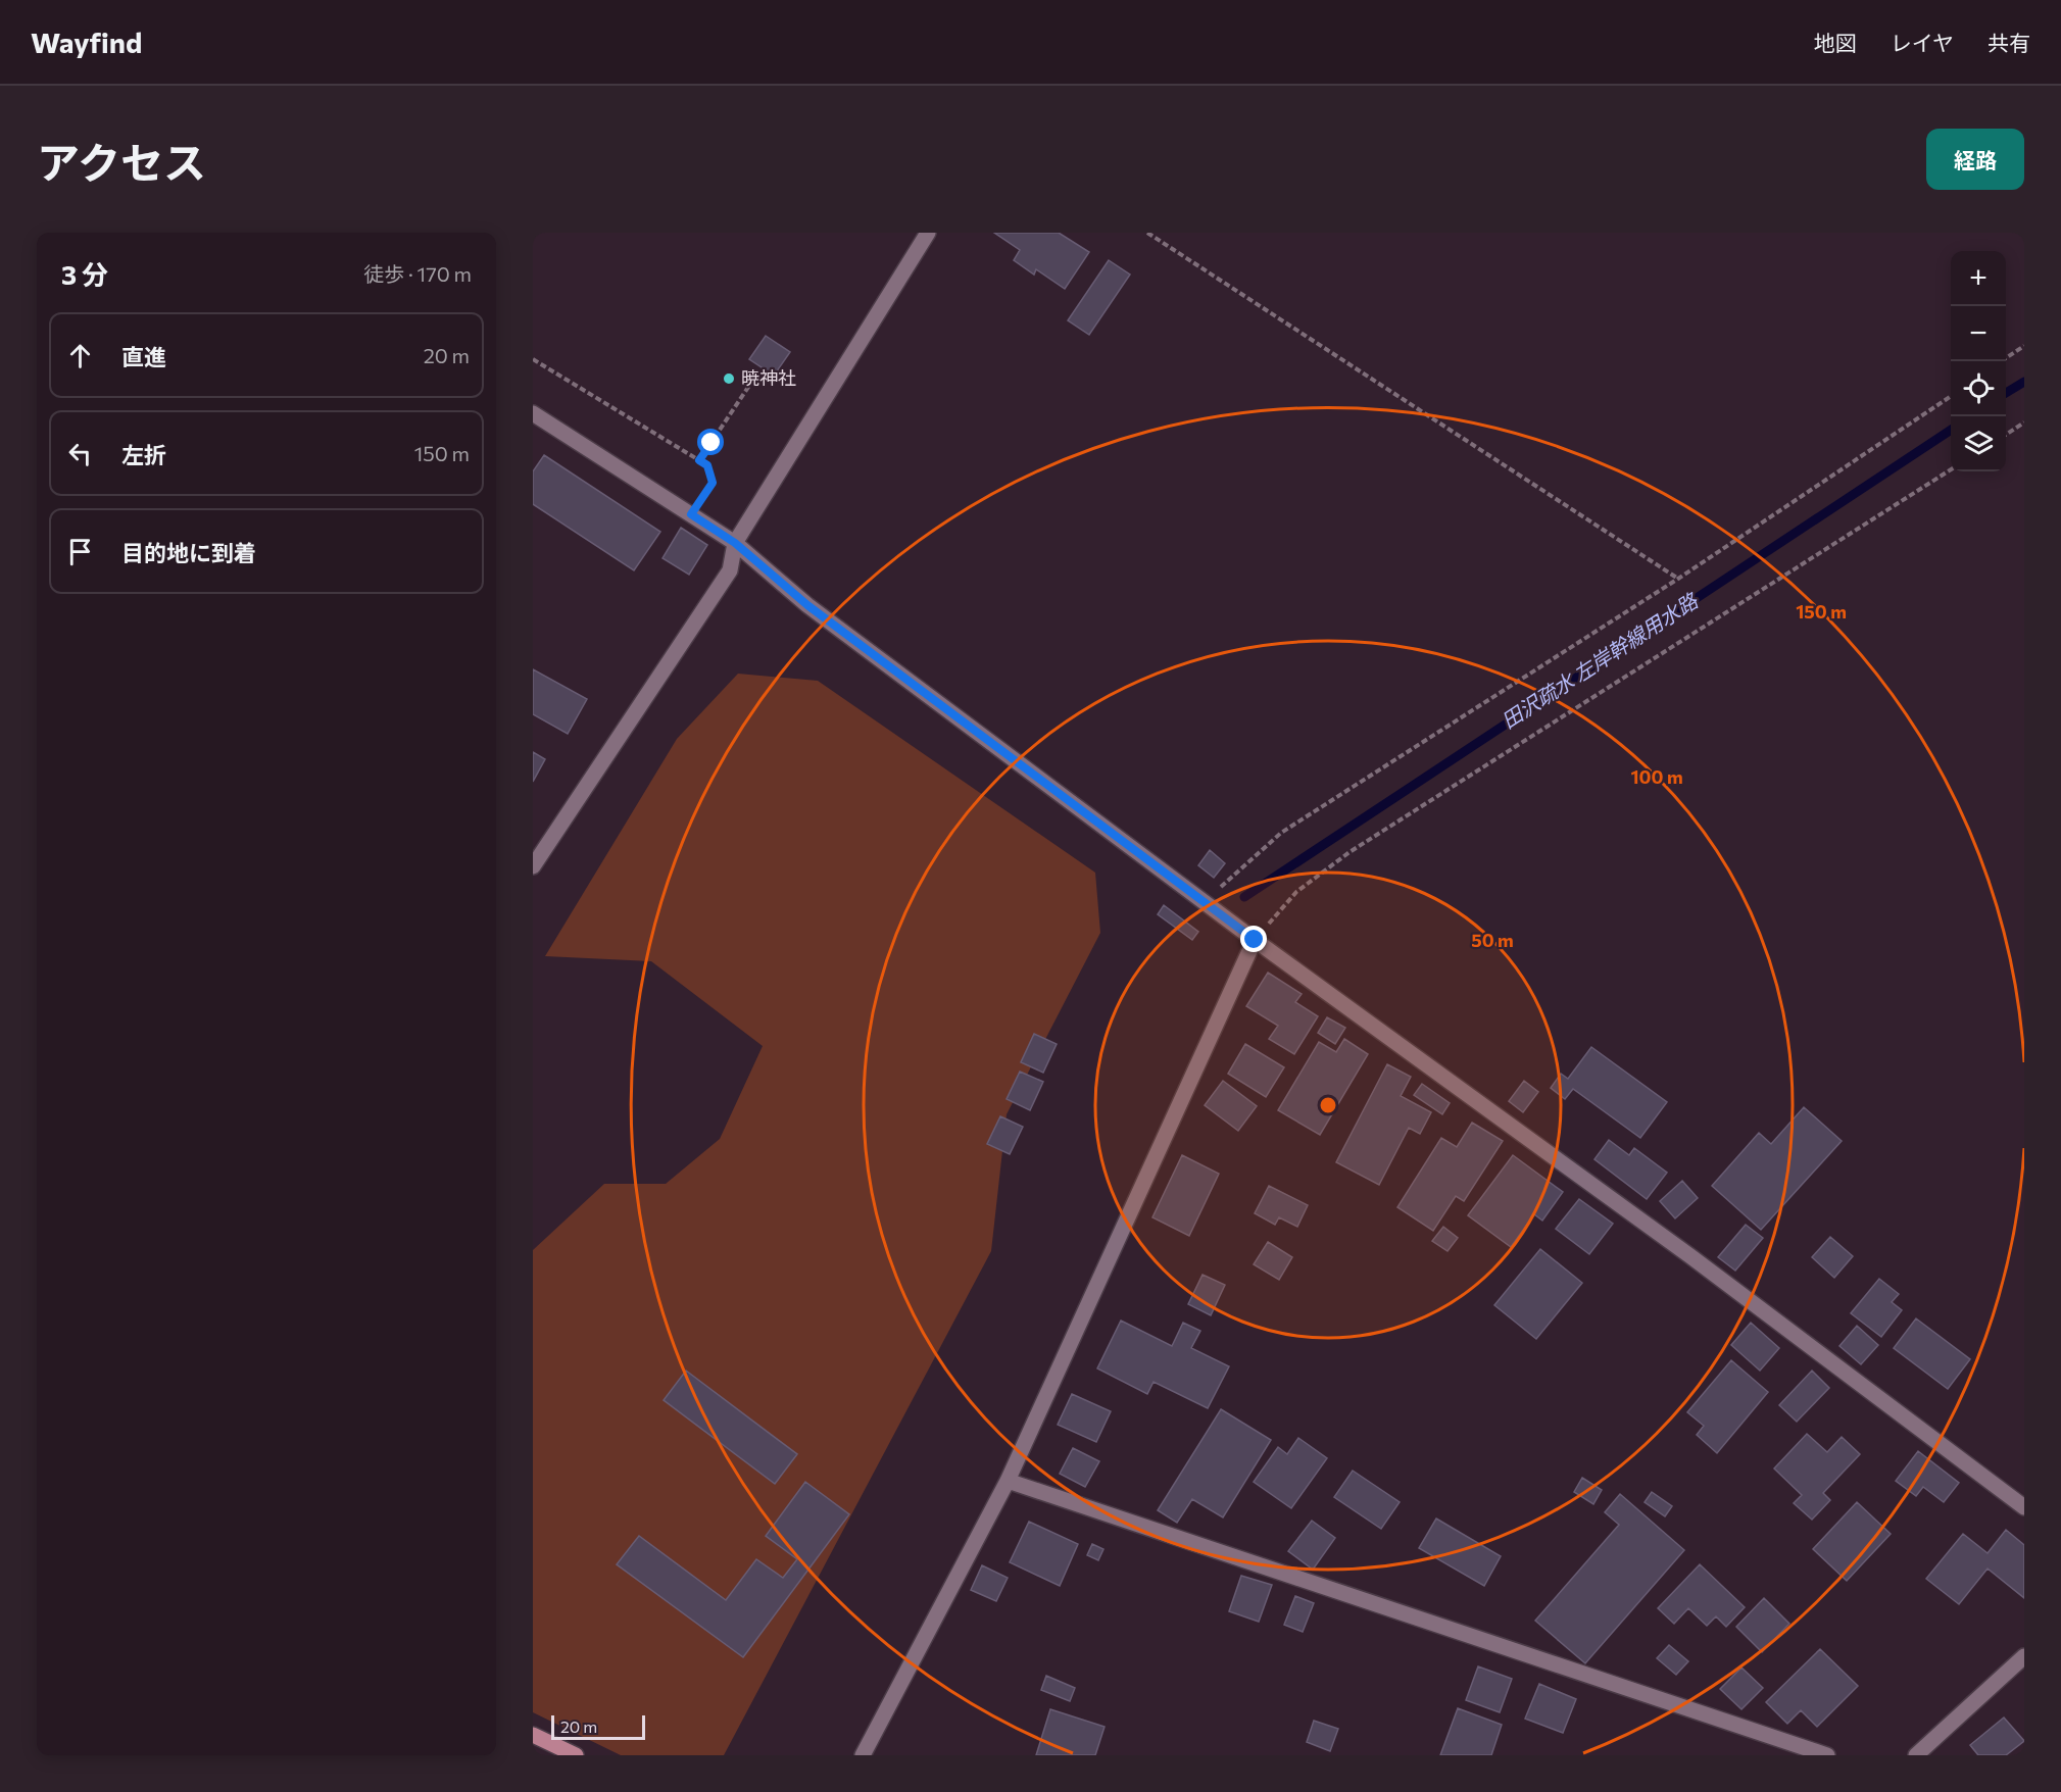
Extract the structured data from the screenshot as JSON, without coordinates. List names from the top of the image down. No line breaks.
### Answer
{"water":["田沢疏水 左岸幹線用水路"],"places":["暁神社"],"scale_bar":"20 m","page":{"header":"Wayfind","nav":["地図","レイヤ","共有"],"title":"アクセス","buttons":"経路","heading":["3 分","徒歩 · 170 m"],"map_buttons":["+","−"],"list":[["直進","20 m"],["左折","150 m"],"目的地に到着"],"scale":"20 m"},"rings":["150 m","100 m","50 m"]}
